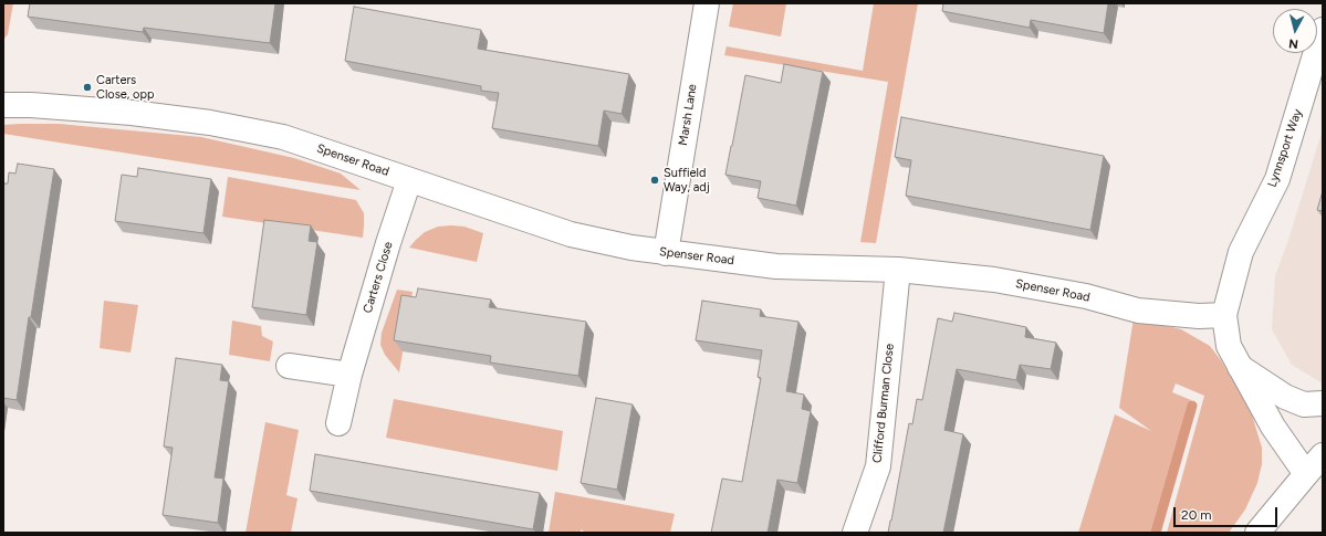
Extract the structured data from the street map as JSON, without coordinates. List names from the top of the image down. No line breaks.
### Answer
{"streets":{"street":["Marsh Lane","Lynnsport Way","Spenser Road","Carters Close","Clifford Burman Close"]},"crossings":[["Marsh Lane","Spenser Road"],["Lynnsport Way","Spenser Road"],["Spenser Road","Carters Close"],["Spenser Road","Clifford Burman Close"]],"places":["Carters Close, opp","Suffield Way, adj"],"scale_bar":"20 m","north":"bottom"}
